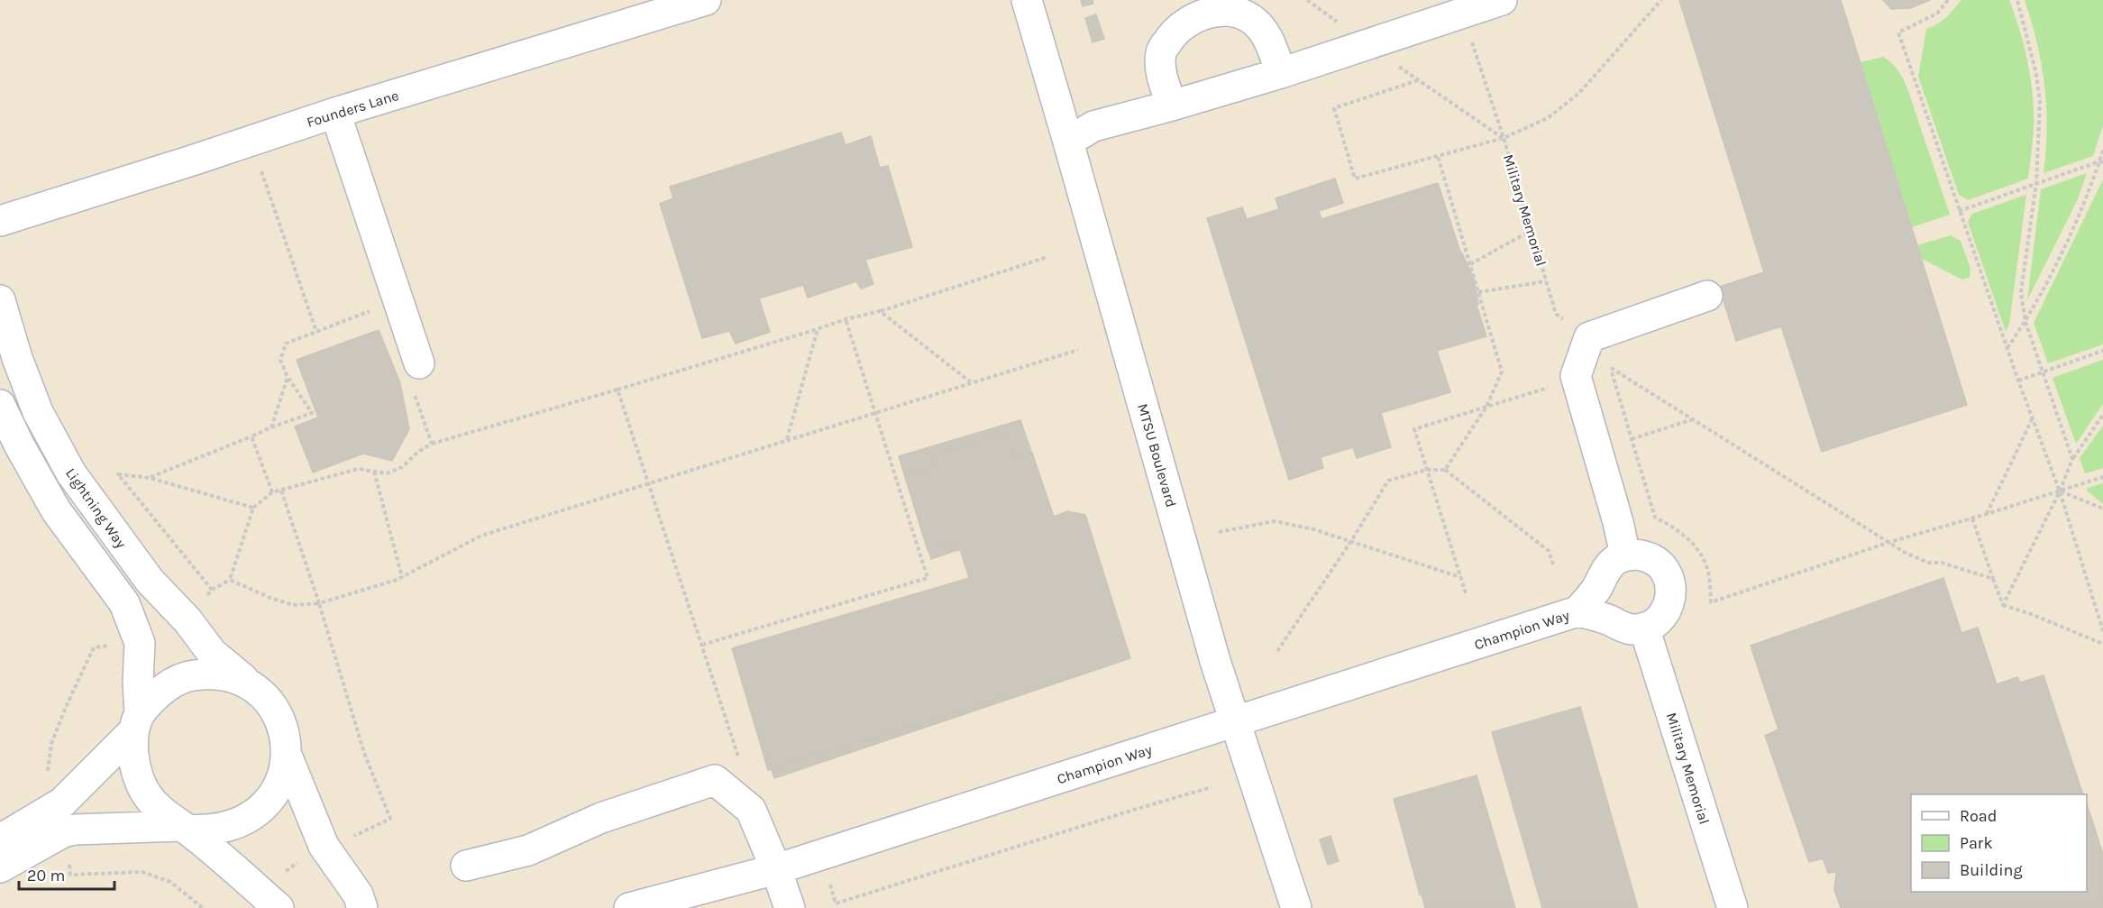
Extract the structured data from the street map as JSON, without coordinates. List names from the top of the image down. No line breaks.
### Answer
{"streets":{"street":["Founders Lane","Military Memorial","MTSU Boulevard","Lightning Way","Champion Way"]},"crossings":[["MTSU Boulevard","Champion Way"]],"legend":["Road","Park","Building"],"scale_bar":"20 m"}
